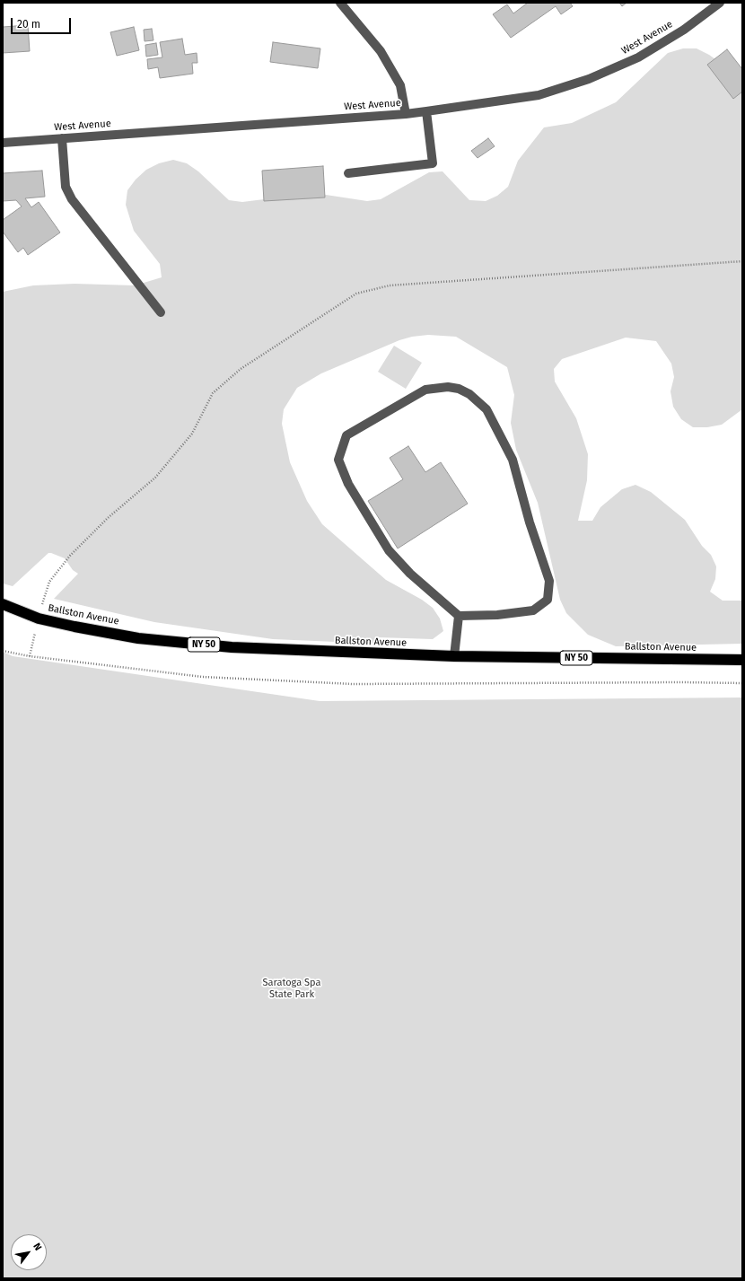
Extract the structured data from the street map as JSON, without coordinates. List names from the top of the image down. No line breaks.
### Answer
{"streets":{"highway":["Ballston Avenue","NY 50"],"street":["West Avenue"]},"parks":["Saratoga Spa State Park"],"scale_bar":"20 m","north":"top right"}
